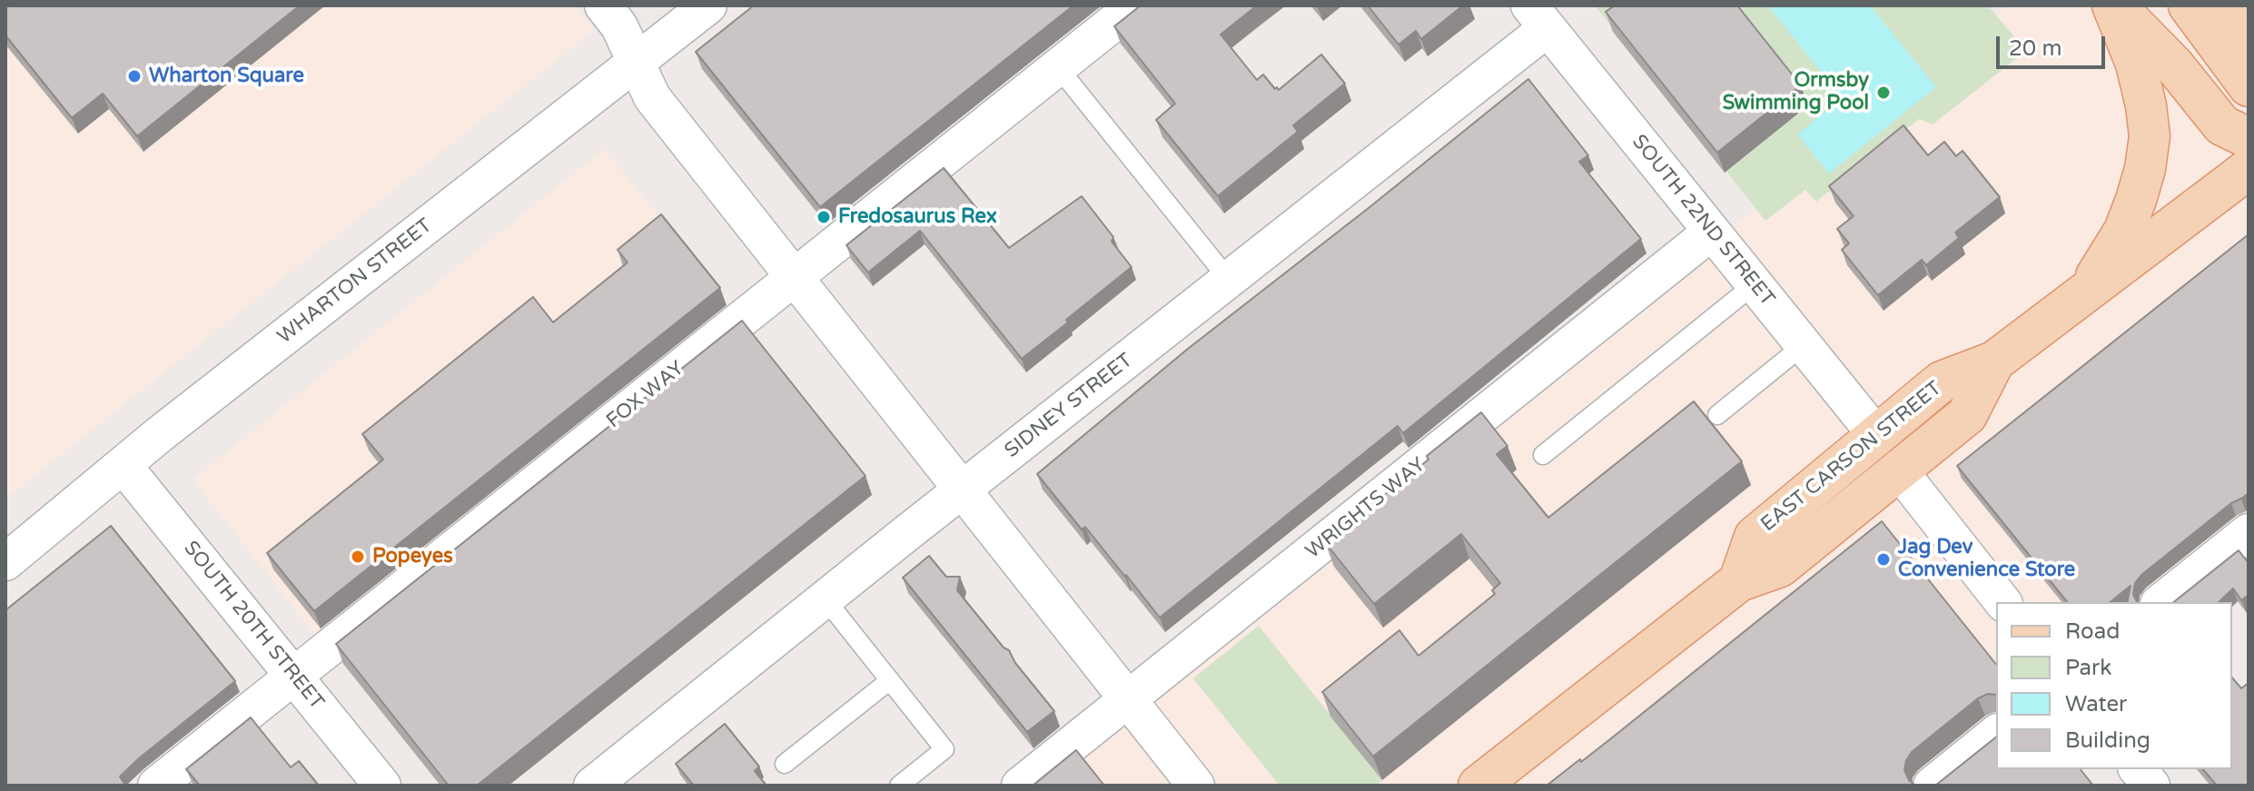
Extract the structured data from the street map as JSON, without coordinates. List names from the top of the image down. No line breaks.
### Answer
{"streets":{"main road":["EAST CARSON STREET"],"street":["SOUTH 22ND STREET","WHARTON STREET","FOX WAY","SIDNEY STREET","WRIGHTS WAY","SOUTH 20TH STREET"]},"crossings":[["SOUTH 22ND STREET","SIDNEY STREET"],["SOUTH 22ND STREET","EAST CARSON STREET"],["SOUTH 22ND STREET","WRIGHTS WAY"],["WHARTON STREET","SOUTH 20TH STREET"],["FOX WAY","SOUTH 20TH STREET"]],"places":["Wharton Square","Ormsby Swimming Pool","Fredosaurus Rex","Popeyes","Jag Dev Convenience Store"],"legend":["Road","Park","Water","Building"],"scale_bar":"20 m"}
